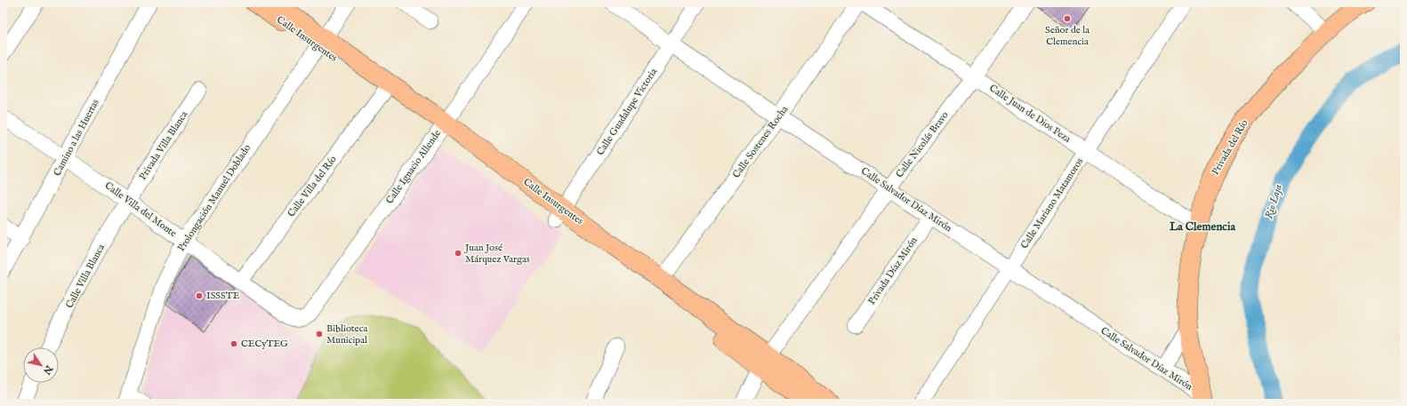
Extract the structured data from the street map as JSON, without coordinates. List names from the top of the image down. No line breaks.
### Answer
{"streets":{"main road":["Calle Insurgentes","Privada del Río"],"street":["Calle Guadalupe Victoria","Calle Juan de Dios Peza","Camino a las Huertas","Calle Sostenes Rocha","Calle Nicolás Bravo","Privada Villa Blanca","Calle Ignacio Allende","Calle Villa del Río","Prolongación Manuel Doblado","Calle Salvador Díaz Mirón","Calle Mariano Matamoros","Calle Villa del Monte","Privada Díaz Mirón","Calle Villa Blanca"]},"crossings":[["Calle Insurgentes","Calle Guadalupe Victoria"],["Calle Insurgentes","Calle Sostenes Rocha"],["Calle Insurgentes","Calle Nicolás Bravo"],["Calle Insurgentes","Calle Ignacio Allende"],["Calle Insurgentes","Calle Villa del Río"],["Calle Insurgentes","Prolongación Manuel Doblado"],["Calle Guadalupe Victoria","Calle Salvador Díaz Mirón"],["Calle Juan de Dios Peza","Calle Sostenes Rocha"],["Calle Juan de Dios Peza","Calle Nicolás Bravo"],["Calle Juan de Dios Peza","Privada del Río"],["Calle Juan de Dios Peza","Calle Mariano Matamoros"],["Camino a las Huertas","Calle Villa del Monte"],["Calle Sostenes Rocha","Calle Salvador Díaz Mirón"],["Calle Nicolás Bravo","Calle Salvador Díaz Mirón"],["Privada Villa Blanca","Calle Villa del Monte"],["Privada Villa Blanca","Calle Villa Blanca"],["Privada del Río","Calle Salvador Díaz Mirón"],["Calle Ignacio Allende","Calle Villa del Monte"],["Calle Villa del Río","Calle Villa del Monte"],["Prolongación Manuel Doblado","Calle Villa del Monte"],["Calle Salvador Díaz Mirón","Calle Mariano Matamoros"],["Calle Salvador Díaz Mirón","Privada Díaz Mirón"],["Calle Villa del Monte","Calle Villa Blanca"]],"districts":["La Clemencia"],"water":["Rio Laja"],"places":["Señor de la Clemencia","Juan José Márquez Vargas","ISSSTE","Biblioteca Municipal","CECyTEG"],"north":"bottom right"}
